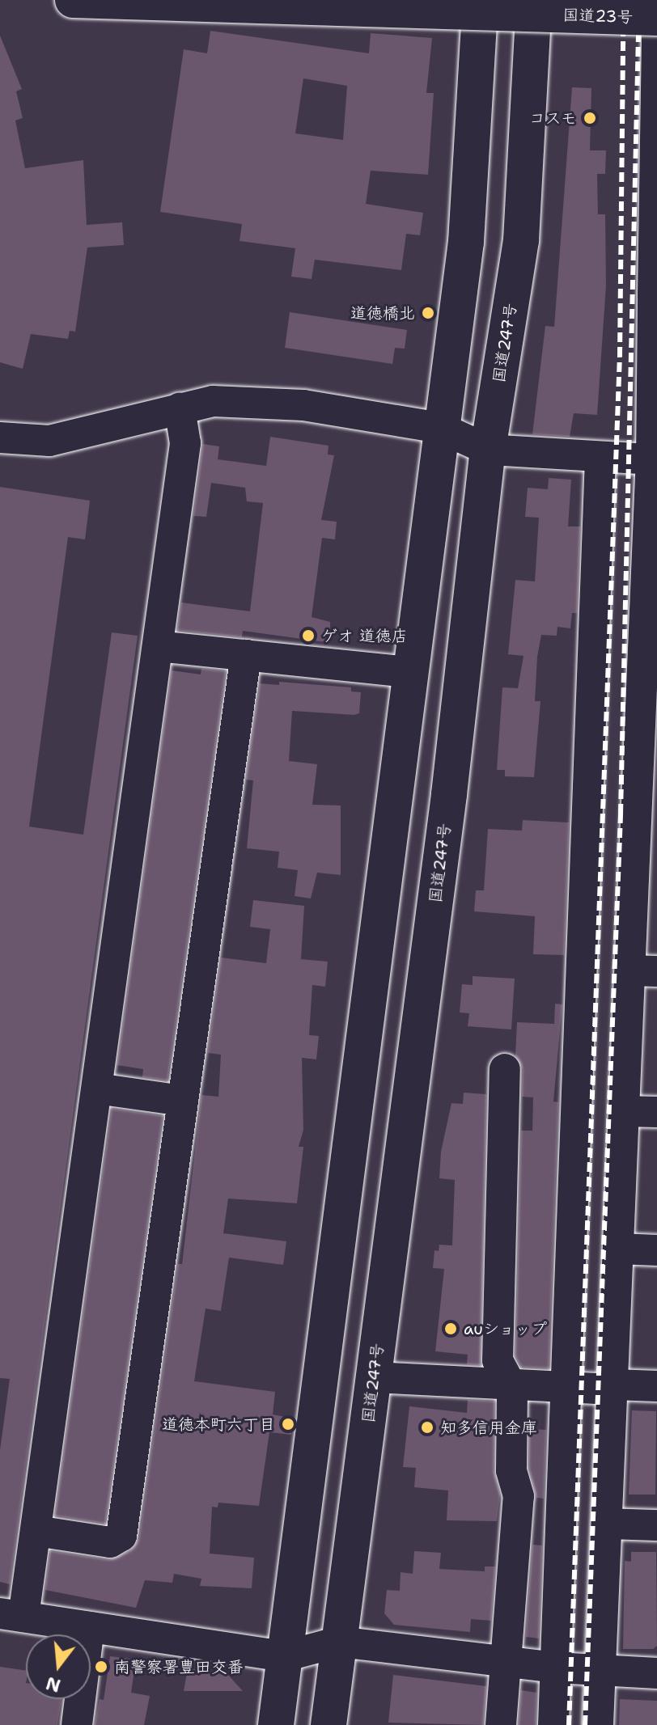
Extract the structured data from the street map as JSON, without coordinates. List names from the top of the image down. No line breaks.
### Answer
{"streets":{"highway":["国道23号","国道247号"]},"places":["コスモ","道徳橋北","ゲオ 道徳店","auショップ","道徳本町六丁目","知多信用金庫","南警察署豊田交番"],"north":"bottom"}
